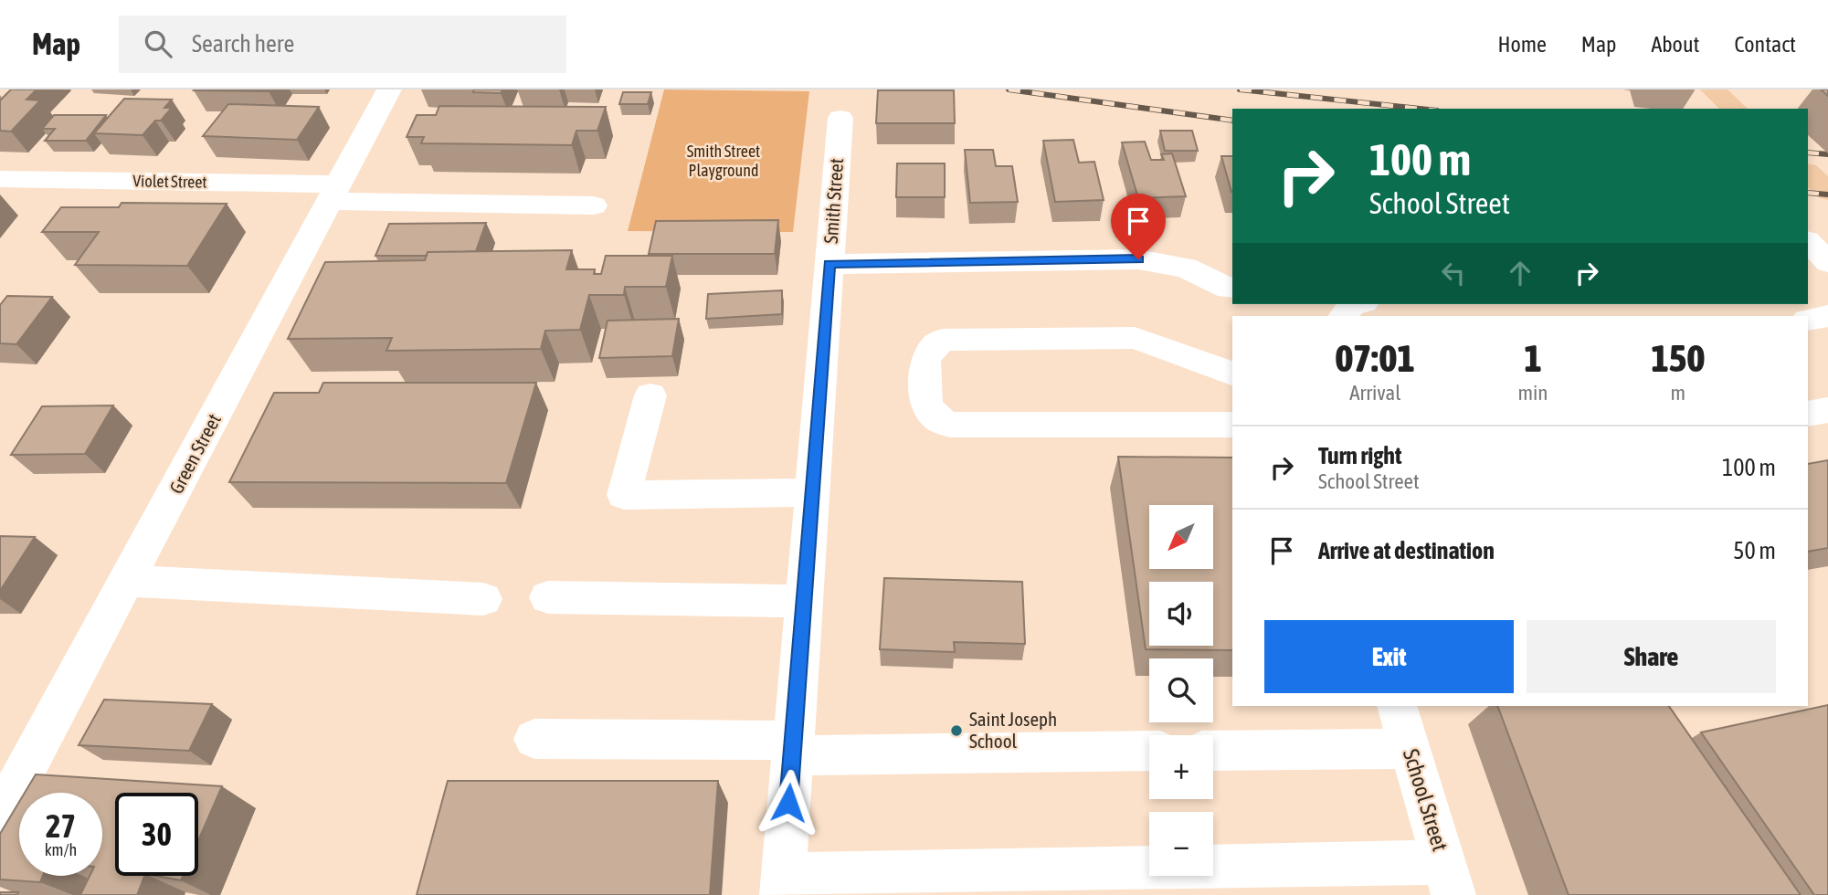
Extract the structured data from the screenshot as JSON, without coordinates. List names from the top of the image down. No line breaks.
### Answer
{"streets":{"street":["Violet Street","Smith Street","Green Street","School Street"]},"crossings":[["Violet Street","Green Street"]],"parks":["Smith Street Playground"],"places":["Saint Joseph School"],"north":"bottom left","page":{"header":"Map","search":"Search here","nav":["Home","Map","About","Contact"],"turn":["100 m","School Street"],"eta":["07:01","Arrival","1","min","150","m"],"list":[{"name":"Turn right","note":"School Street","value":"100 m"},{"name":"Arrive at destination","value":"50 m"}],"map_buttons":["+","−"],"buttons":["Exit","Share"],"speed":"27 km/h","limit":"30"}}
